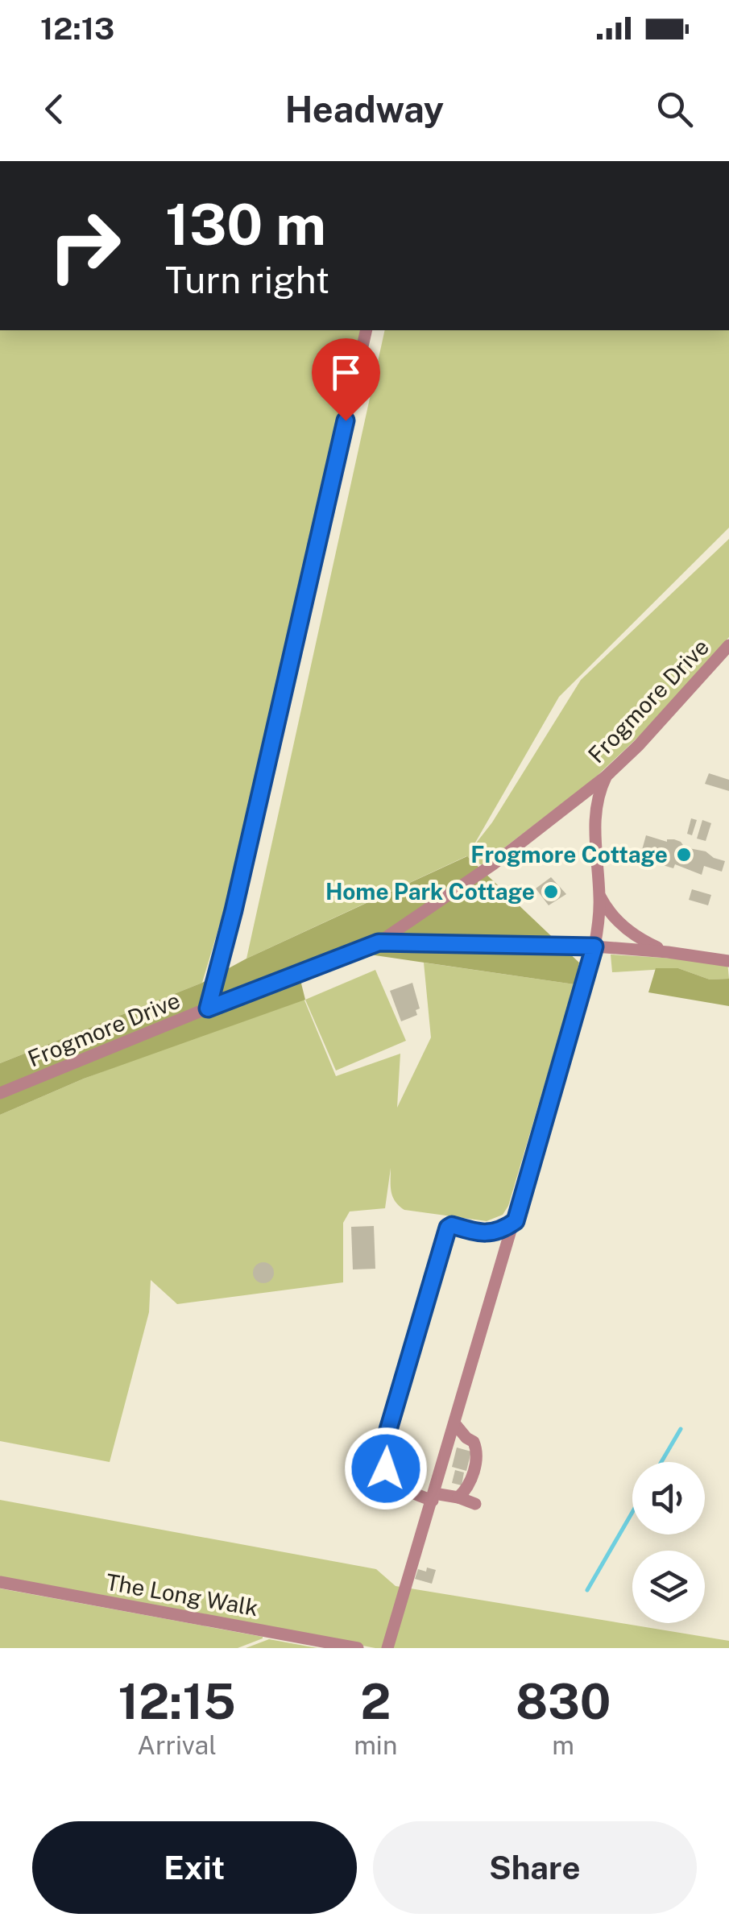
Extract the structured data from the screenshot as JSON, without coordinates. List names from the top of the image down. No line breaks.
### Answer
{"streets":{"lane":["Frogmore Drive","The Long Walk"]},"places":["Frogmore Cottage","Home Park Cottage"],"page":{"status":"12:13","header":"Headway","turn":["130 m","Turn right"],"eta":["12:15","Arrival","2","min","830","m"],"buttons":["Exit","Share"]}}
